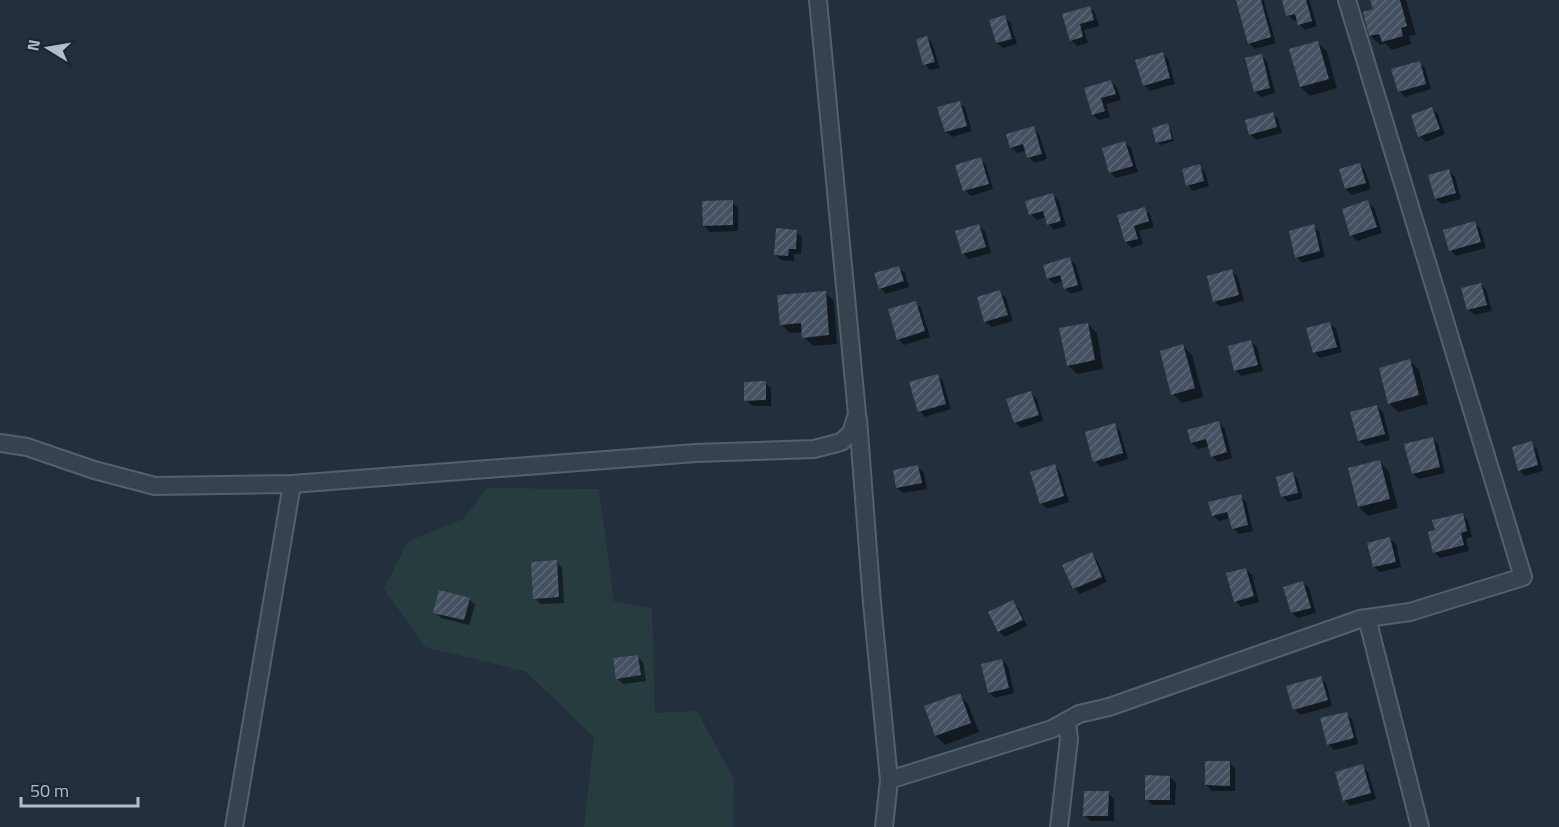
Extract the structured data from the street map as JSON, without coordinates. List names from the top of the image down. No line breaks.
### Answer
{"scale_bar":"50 m","north":"left"}
